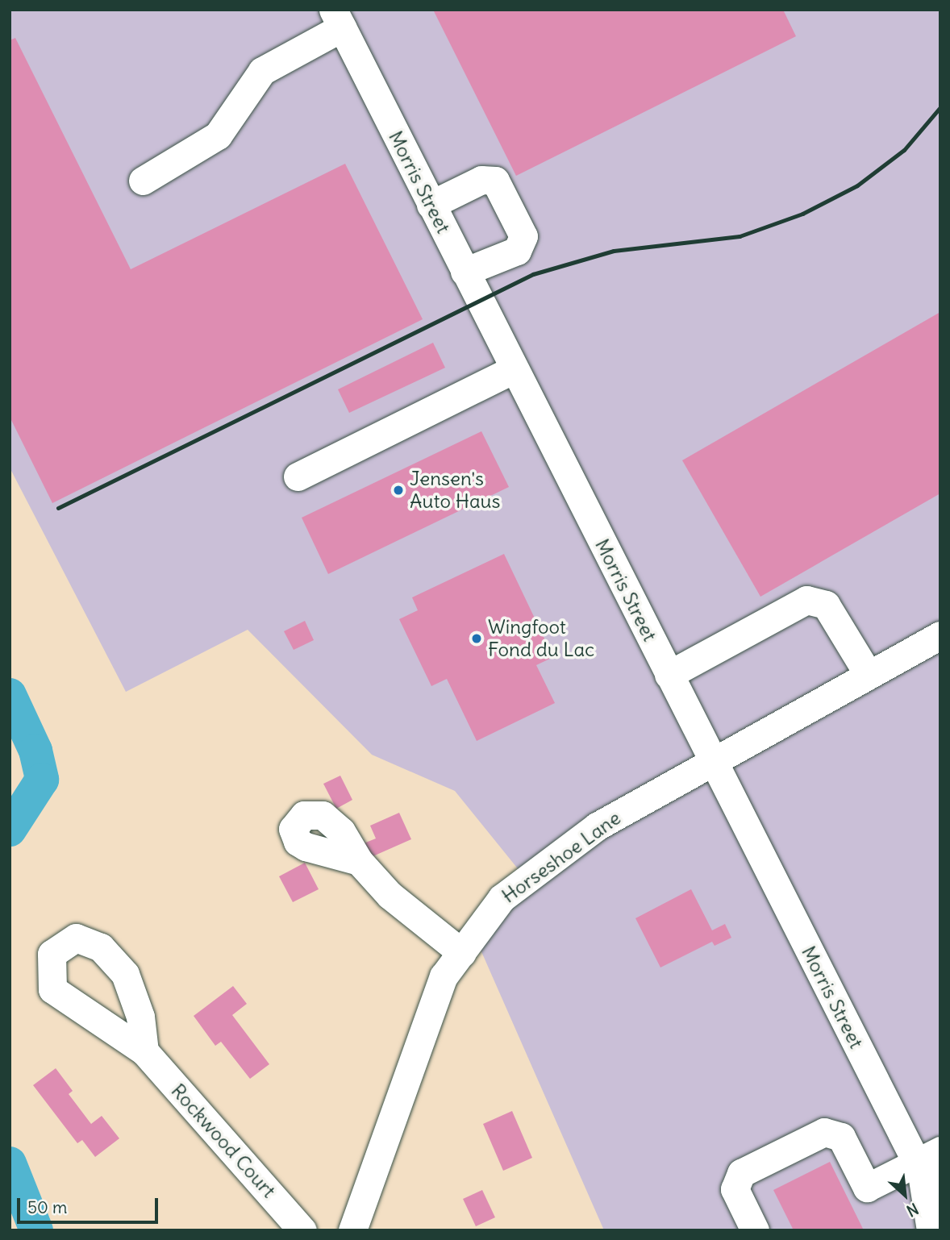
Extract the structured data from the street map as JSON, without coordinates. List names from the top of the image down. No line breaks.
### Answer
{"streets":{"street":["Morris Street","Horseshoe Lane","Rockwood Court"]},"crossings":[["Morris Street","Horseshoe Lane"]],"places":["Jensen's Auto Haus","Wingfoot Fond du Lac"],"scale_bar":"50 m","north":"bottom right"}
